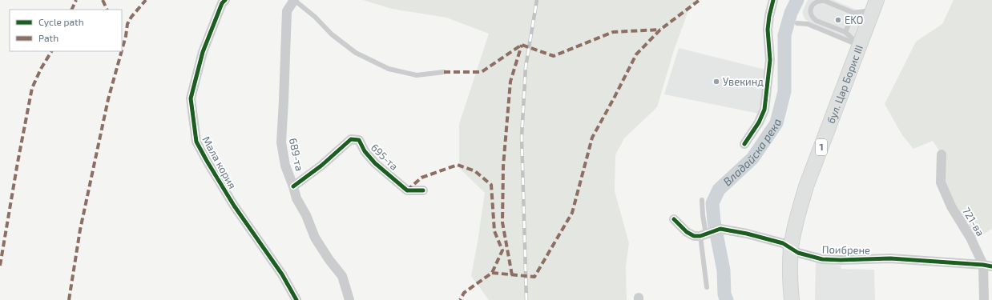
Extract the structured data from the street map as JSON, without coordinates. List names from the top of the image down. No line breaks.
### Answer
{"streets":{"main road":["бул. Цар Борис III","1"],"street":["689-та","695-та","Мала кория","721-ва","Поибрене"]},"crossings":[["бул. Цар Борис III","Поибрене"],["689-та","695-та"],["721-ва","Поибрене"]],"water":["Владайска река"],"places":["EKO","Увекинд"],"legend":["Cycle path","Path"]}
